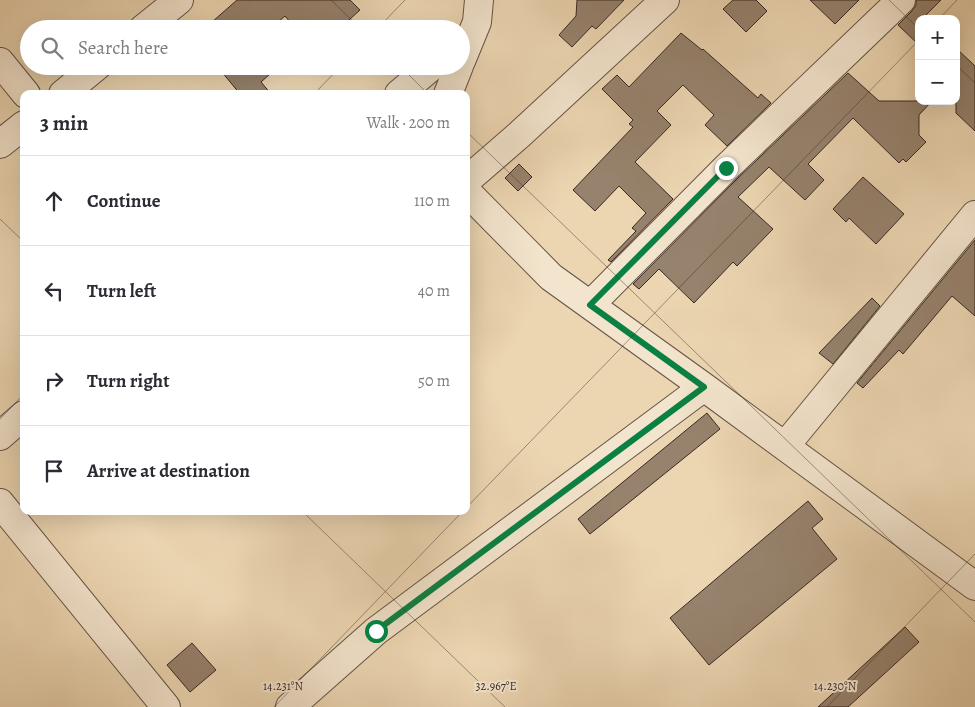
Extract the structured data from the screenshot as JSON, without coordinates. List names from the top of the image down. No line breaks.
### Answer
{"page":{"map_buttons":["+","−"],"search":"Search here","heading":["3 min","Walk · 200 m"],"list":[["Continue","110 m"],["Turn left","40 m"],["Turn right","50 m"],"Arrive at destination"]},"coordinates":["14.231°N","14.230°N","32.967°E"]}
